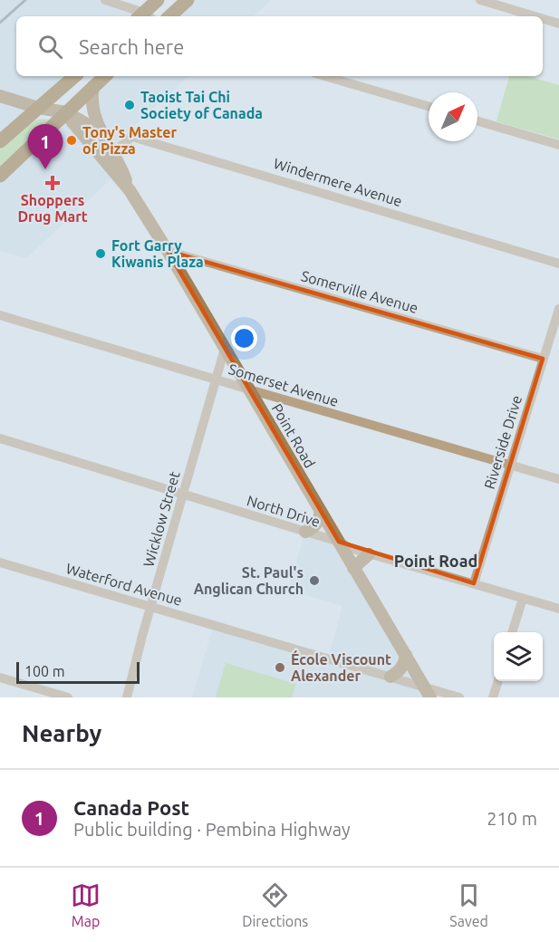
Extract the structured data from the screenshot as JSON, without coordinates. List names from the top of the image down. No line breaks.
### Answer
{"streets":{"street":["Windermere Avenue","Somerville Avenue","Somerset Avenue","Point Road","Riverside Drive","North Drive","Wicklow Street","Waterford Avenue"]},"crossings":[["Windermere Avenue","Point Road"],["Somerville Avenue","Point Road"],["Somerville Avenue","Riverside Drive"],["Somerset Avenue","Point Road"],["Somerset Avenue","Riverside Drive"],["Somerset Avenue","Wicklow Street"],["Point Road","North Drive"],["Point Road","Wicklow Street"],["Point Road","Waterford Avenue"],["Riverside Drive","North Drive"],["North Drive","Wicklow Street"],["Wicklow Street","Waterford Avenue"]],"districts":["Point Road"],"places":{"other":["Taoist Tai Chi Society of Canada","Tony's Master of Pizza","Fort Garry Kiwanis Plaza","St. Paul's Anglican Church","École Viscount Alexander"],"health":["Shoppers Drug Mart"]},"scale_bar":"100 m","north":"top right","page":{"search":"Search here","pins":"1","scale":"100 m","heading":"Nearby","list":[{"mark":"1","name":"Canada Post","note":"Public building · Pembina Highway","value":"210 m"}],"nav":["Map","Directions","Saved"]}}
